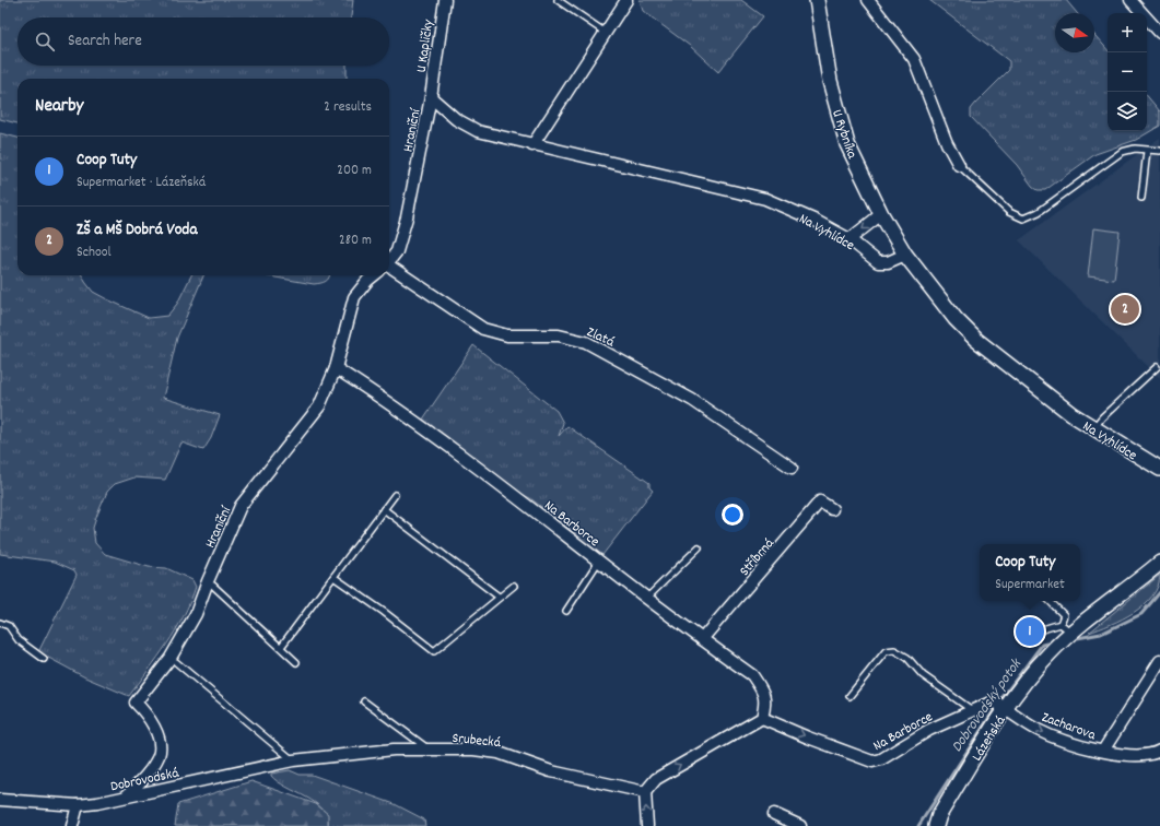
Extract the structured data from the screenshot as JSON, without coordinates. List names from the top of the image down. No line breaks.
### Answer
{"streets":{"street":["U Kapličky","Hraniční","U Rybníka","Na Vyhlídce","Zlatá","Na Barborce","Stříbrná","Zacharova","Lázeňská","Srubecká","Dobrovodská"]},"crossings":[["U Kapličky","Hraniční"],["U Kapličky","Na Vyhlídce"],["Hraniční","Na Vyhlídce"],["Hraniční","Na Barborce"],["Hraniční","Dobrovodská"],["U Rybníka","Na Vyhlídce"],["Na Barborce","Stříbrná"],["Na Barborce","Zacharova"],["Na Barborce","Lázeňská"],["Zacharova","Lázeňská"],["Srubecká","Dobrovodská"]],"one_way":["Zacharova"],"water":["Dobrovodský potok"],"north":"right","page":{"map_buttons":["+","−"],"search":"Search here","heading":["Nearby","2 results"],"list":[{"mark":"1","name":"Coop Tuty","note":"Supermarket · Lázeňská","value":"200 m"},{"mark":"2","name":"ZŠ a MŠ Dobrá Voda","note":"School","value":"280 m"}],"pins":["2","1"],"popup":["Coop Tuty","Supermarket"]}}
